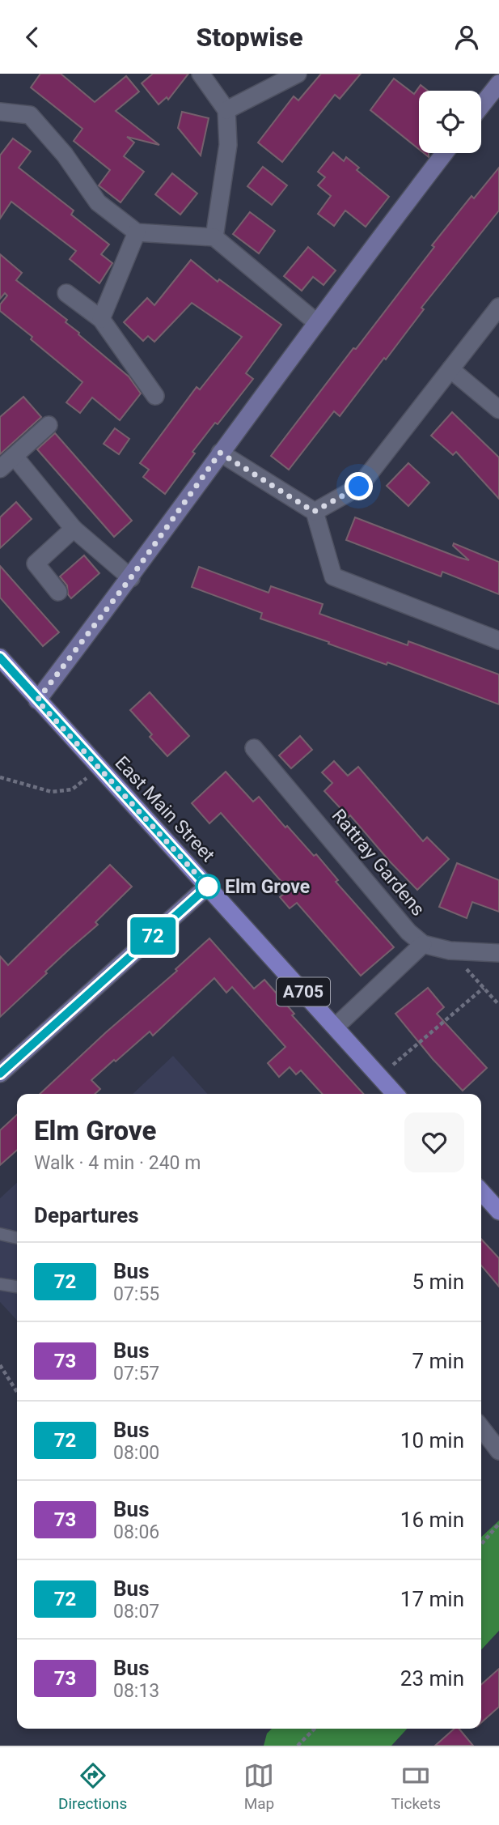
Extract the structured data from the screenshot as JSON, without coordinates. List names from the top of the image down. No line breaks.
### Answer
{"streets":{"main road":["East Main Street","A705"],"street":["Rattray Gardens"]},"crossings":[["East Main Street","A705"]],"places":["Elm Grove"],"lines":["bus line 72"],"page":{"header":"Stopwise","on_map":"72","heading":[["Elm Grove","Walk · 4 min · 240 m"],"Departures"],"list":[{"mark":"72","name":"Bus","note":"07:55","value":"5 min"},{"mark":"73","name":"Bus","note":"07:57","value":"7 min"},{"mark":"72","name":"Bus","note":"08:00","value":"10 min"},{"mark":"73","name":"Bus","note":"08:06","value":"16 min"},{"mark":"72","name":"Bus","note":"08:07","value":"17 min"},{"mark":"73","name":"Bus","note":"08:13","value":"23 min"}],"tabs":["Directions","Map","Tickets"]}}
